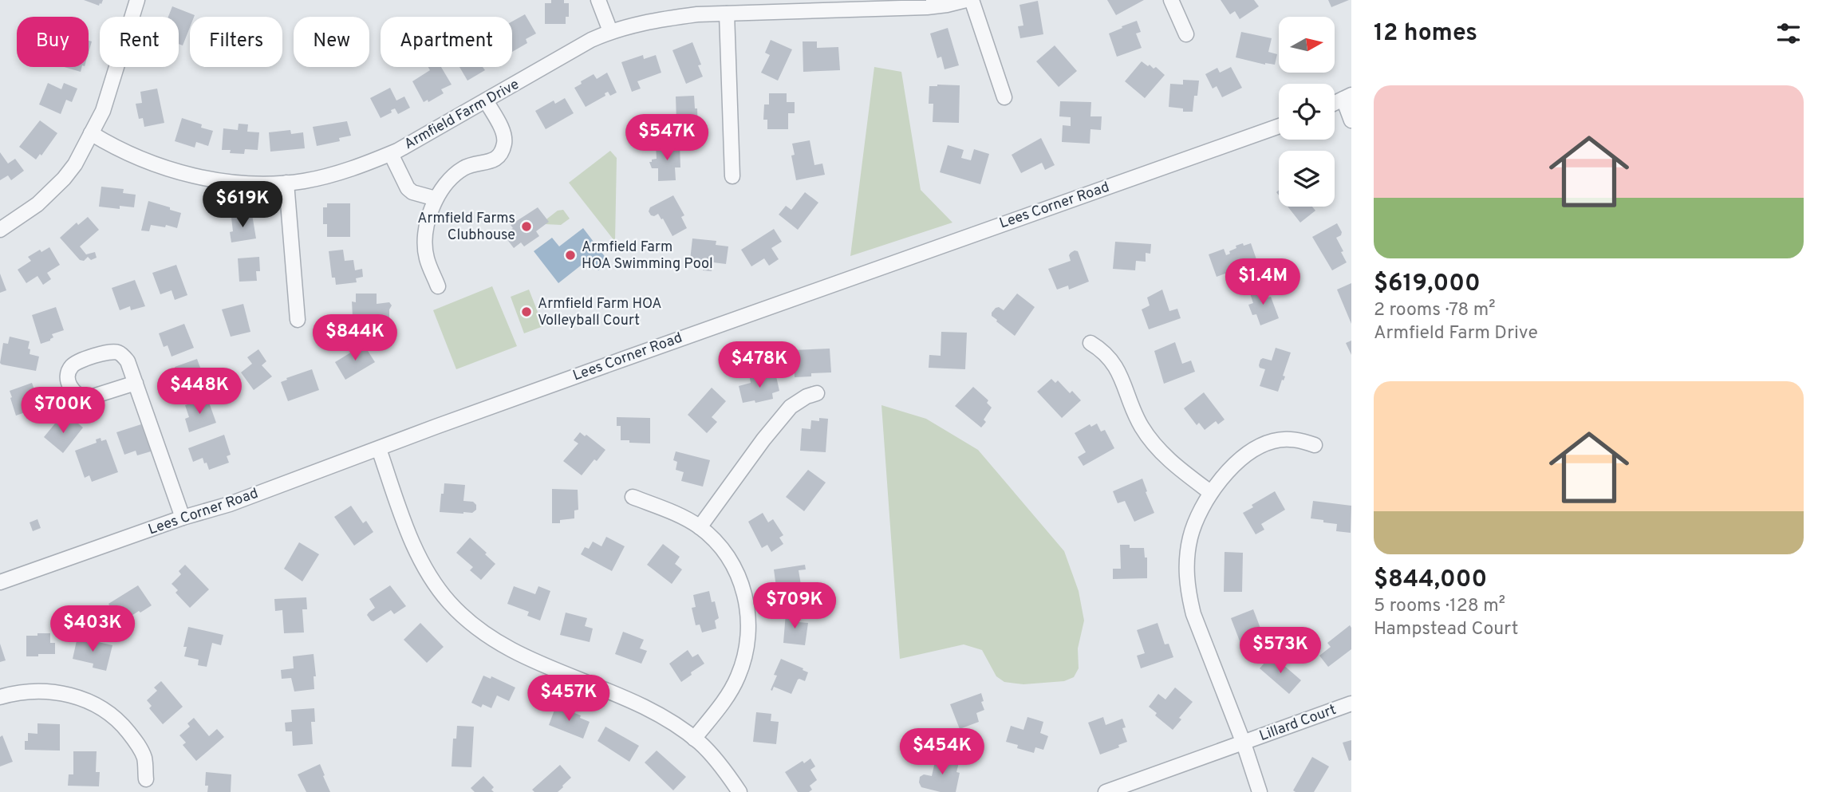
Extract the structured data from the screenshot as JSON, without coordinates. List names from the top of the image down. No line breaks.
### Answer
{"streets":{"street":["Armfield Farm Drive","Lees Corner Road","Lillard Court"]},"places":["Armfield Farms Clubhouse","Armfield Farm HOA Swimming Pool","Armfield Farm HOA Volleyball Court"],"north":"right","page":{"heading":"12 homes","chip":["Buy","Rent","Filters","New","Apartment"],"list":[{"name":"$619,000","note":"2 rooms · 78 m² · Armfield Farm Drive"},{"name":"$844,000","note":"5 rooms · 128 m² · Hampstead Court"}],"price":["$547K","$619K","$1.4M","$844K","$478K","$448K","$700K","$709K","$403K","$573K","$457K","$454K"]}}
